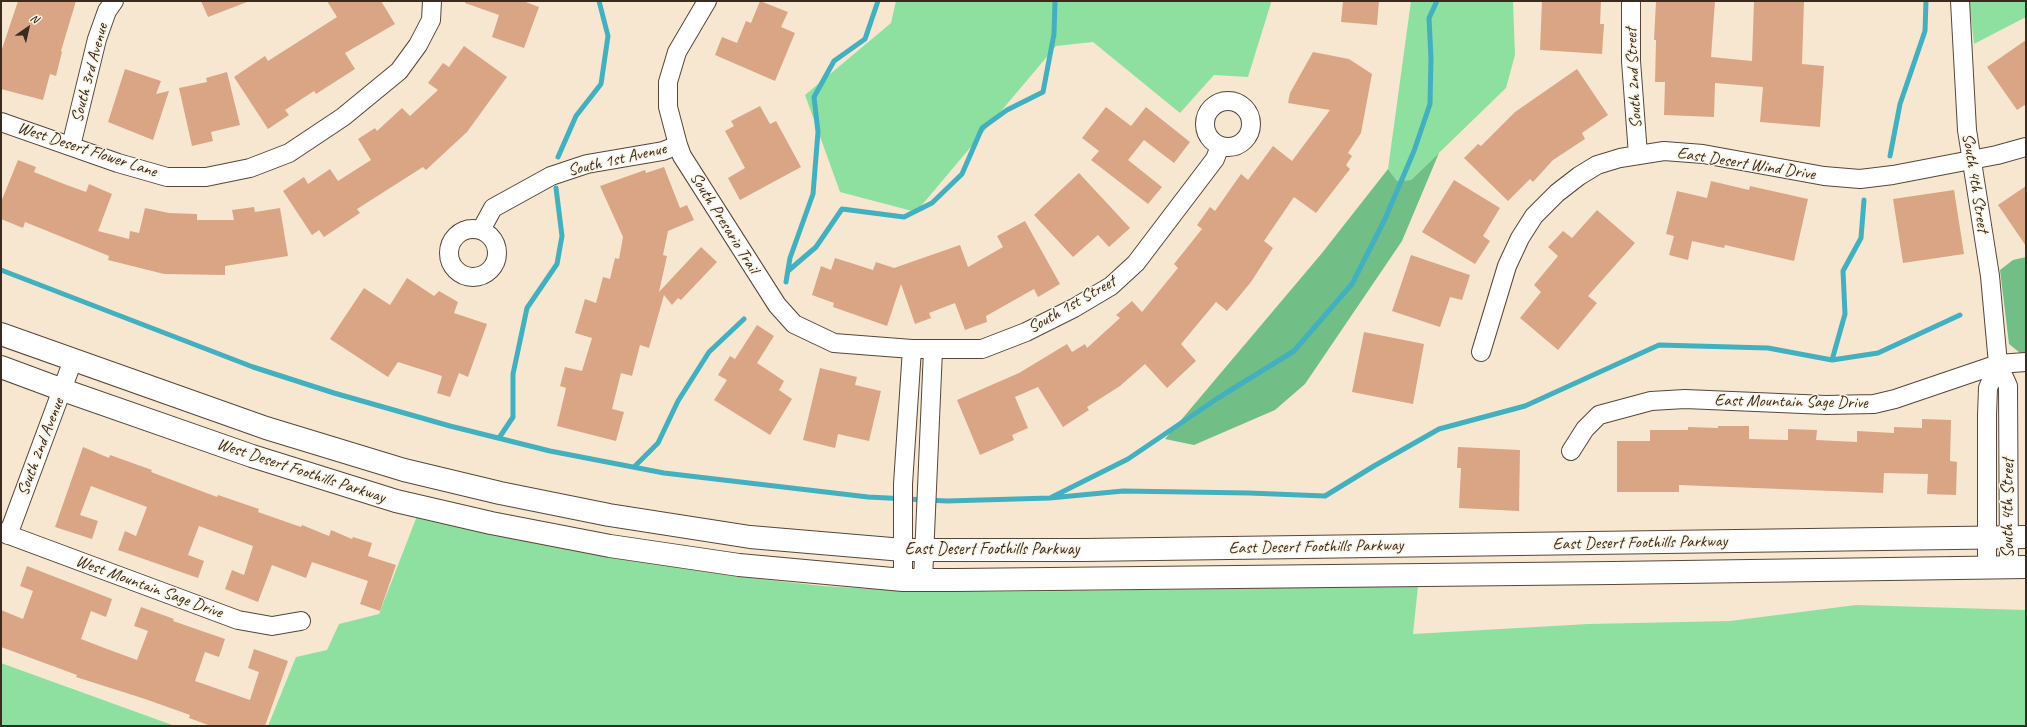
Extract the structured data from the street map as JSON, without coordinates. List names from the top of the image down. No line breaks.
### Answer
{"streets":{"street":["South 3rd Avenue","South 2nd Street","West Desert Flower Lane","South 1st Avenue","East Desert Wind Drive","South 4th Street","South Presario Trail","South 1st Street","East Mountain Sage Drive","South 2nd Avenue","West Desert Foothills Parkway","East Desert Foothills Parkway","West Mountain Sage Drive"]},"crossings":[["South 3rd Avenue","West Desert Flower Lane"],["South 2nd Street","East Desert Wind Drive"],["South 1st Avenue","South Presario Trail"],["East Desert Wind Drive","South 4th Street"],["South 4th Street","East Mountain Sage Drive"],["South 4th Street","East Desert Foothills Parkway"],["South Presario Trail","South 1st Street"],["South 2nd Avenue","West Desert Foothills Parkway"],["South 2nd Avenue","West Mountain Sage Drive"],["West Desert Foothills Parkway","East Desert Foothills Parkway"]],"north":"top right"}
